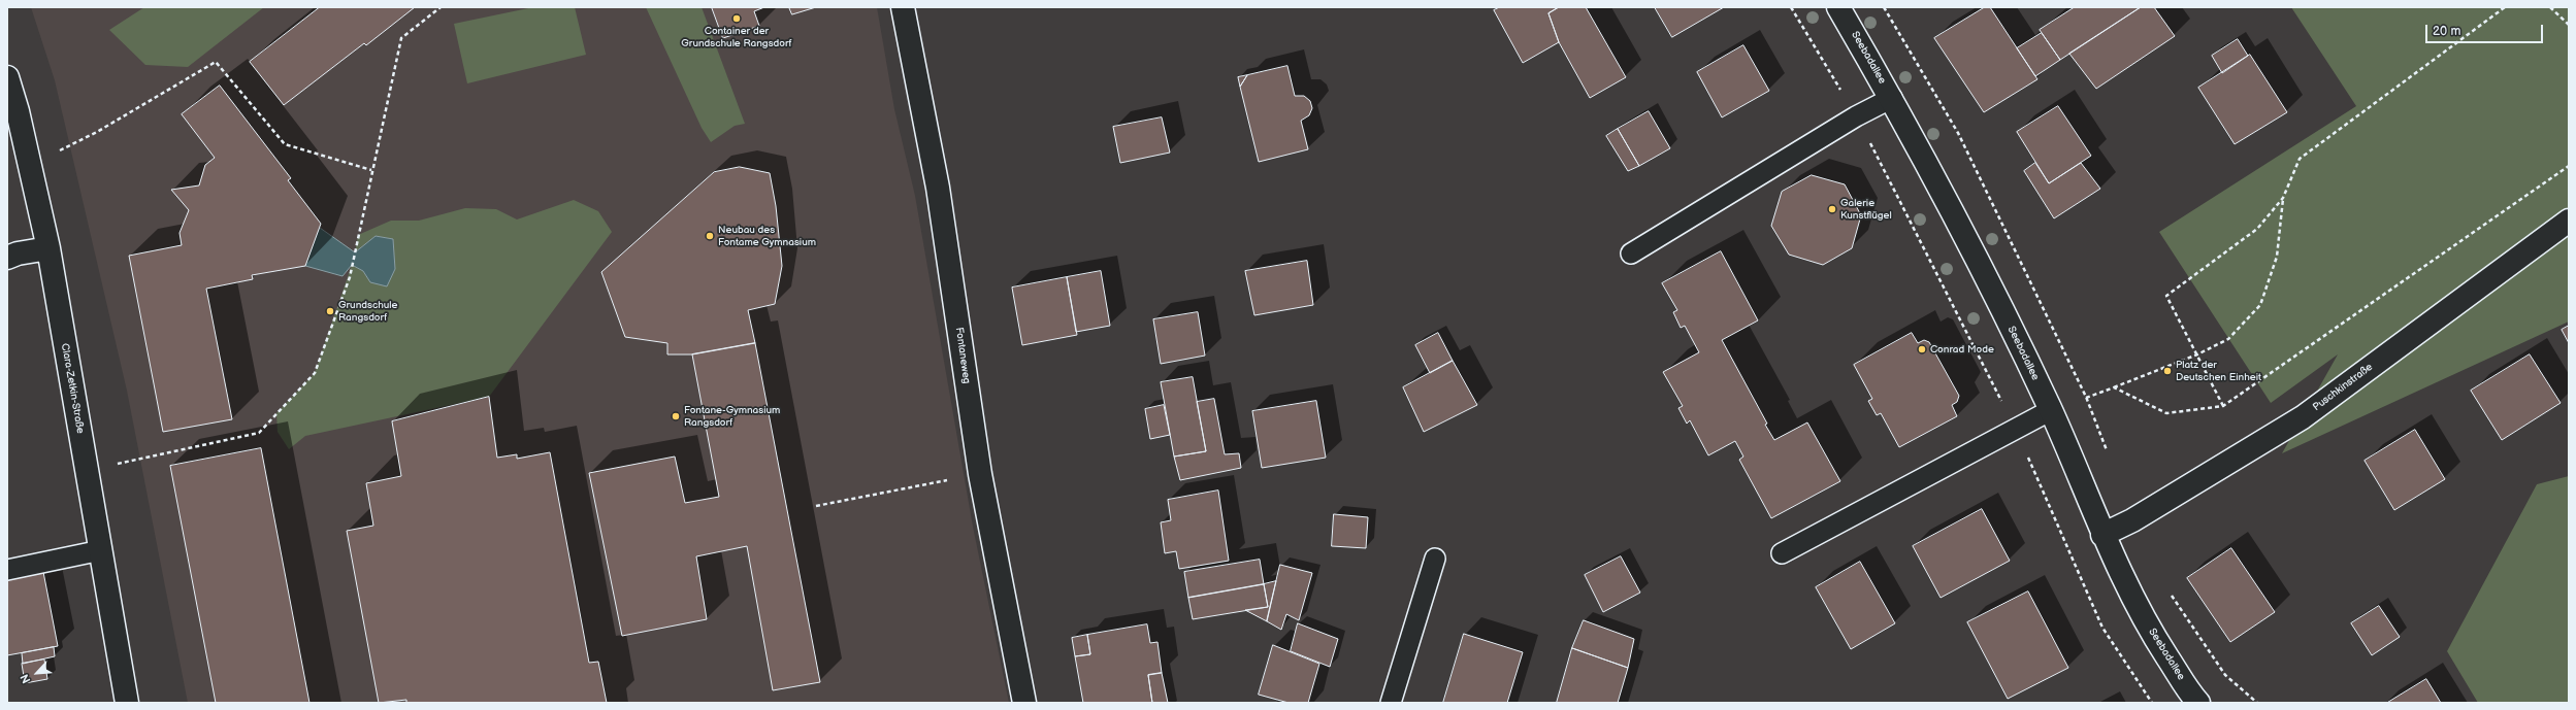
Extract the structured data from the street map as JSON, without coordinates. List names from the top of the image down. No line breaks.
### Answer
{"streets":{"street":["Seebadallee","Fontaneweg","Puschkinstraße","Clara-Zetkin-Straße"]},"crossings":[["Seebadallee","Puschkinstraße"]],"places":["Container der Grundschule Rangsdorf","Galerie Kunstflügel","Neubau des Fontame Gymnasium","Grundschule Rangsdorf","Conrad Mode","Platz der Deutschen Einheit","Fontane-Gymnasium Rangsdorf"],"scale_bar":"20 m","north":"bottom left"}
